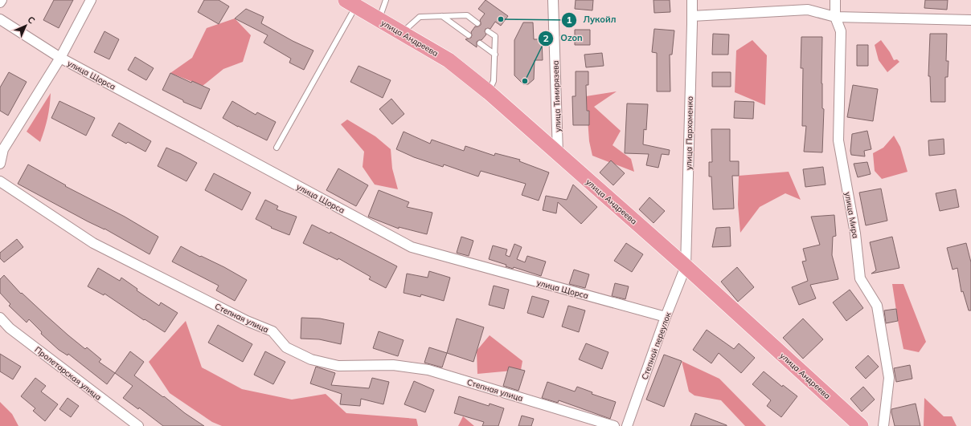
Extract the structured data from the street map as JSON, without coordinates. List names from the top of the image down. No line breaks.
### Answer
{"streets":{"main road":["улица Андреева"],"street":["улица Щорса","улица Тимирязева","улица Пархоменко","улица Мира","Степная улица","Степной переулок","Пролетарская улица"]},"crossings":[["улица Андреева","улица Тимирязева"],["улица Андреева","улица Пархоменко"],["улица Андреева","Степной переулок"],["улица Щорса","Степной переулок"],["улица Пархоменко","Степной переулок"]],"places":["Лукойл","Ozon"],"north":"top right"}
